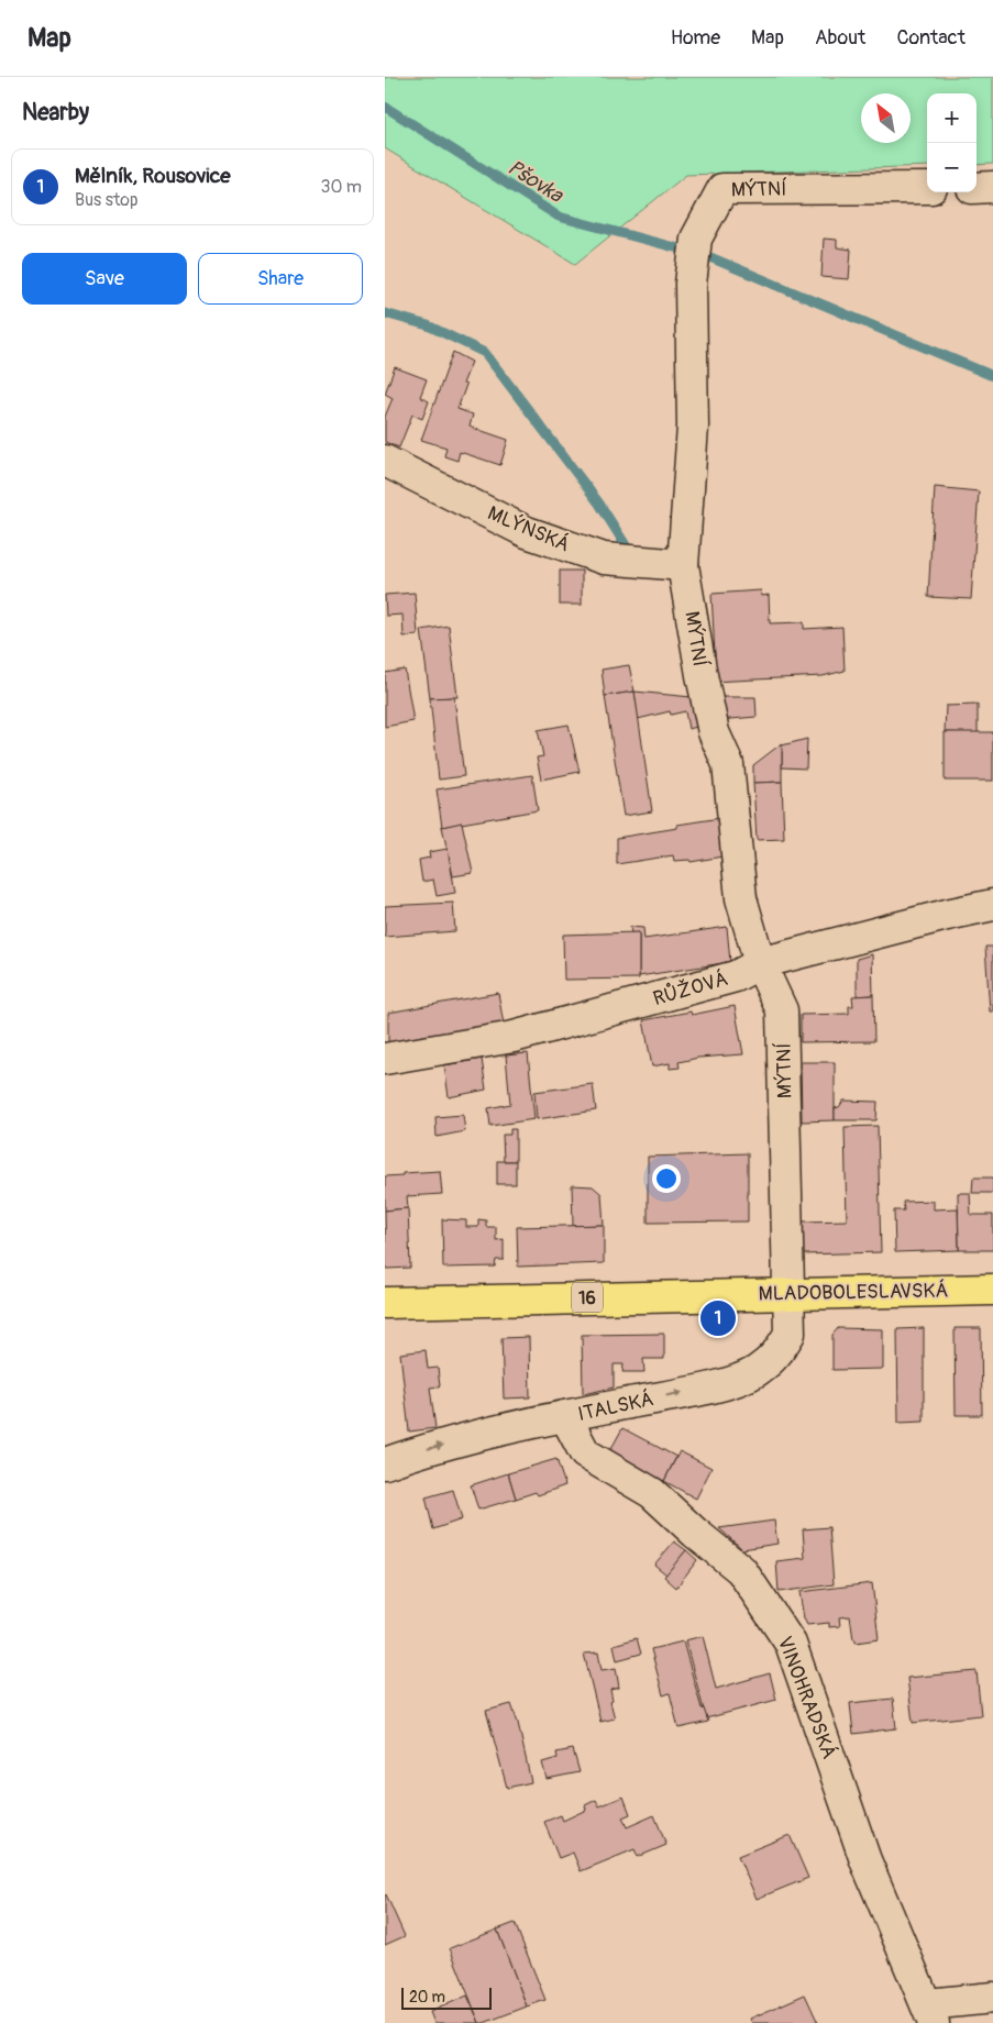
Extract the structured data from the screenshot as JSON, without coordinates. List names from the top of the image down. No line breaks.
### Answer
{"streets":{"main road":["MLADOBOLESLAVSKÁ","16"],"street":["MÝTNÍ","MLÝNSKÁ","RŮŽOVÁ","ITALSKÁ","VINOHRADSKÁ"]},"crossings":[["MÝTNÍ","MLÝNSKÁ"],["MÝTNÍ","RŮŽOVÁ"],["MÝTNÍ","MLADOBOLESLAVSKÁ"],["MÝTNÍ","ITALSKÁ"],["MLADOBOLESLAVSKÁ","ITALSKÁ"],["ITALSKÁ","VINOHRADSKÁ"]],"one_way":["ITALSKÁ"],"water":["Pšovka"],"scale_bar":"20 m","north":"top left","page":{"header":"Map","nav":["Home","Map","About","Contact"],"heading":"Nearby","map_buttons":["+","−"],"list":[{"mark":"1","name":"Mělník, Rousovice","note":"Bus stop","value":"30 m"}],"buttons":["Save","Share"],"pins":"1","scale":"20 m"}}
